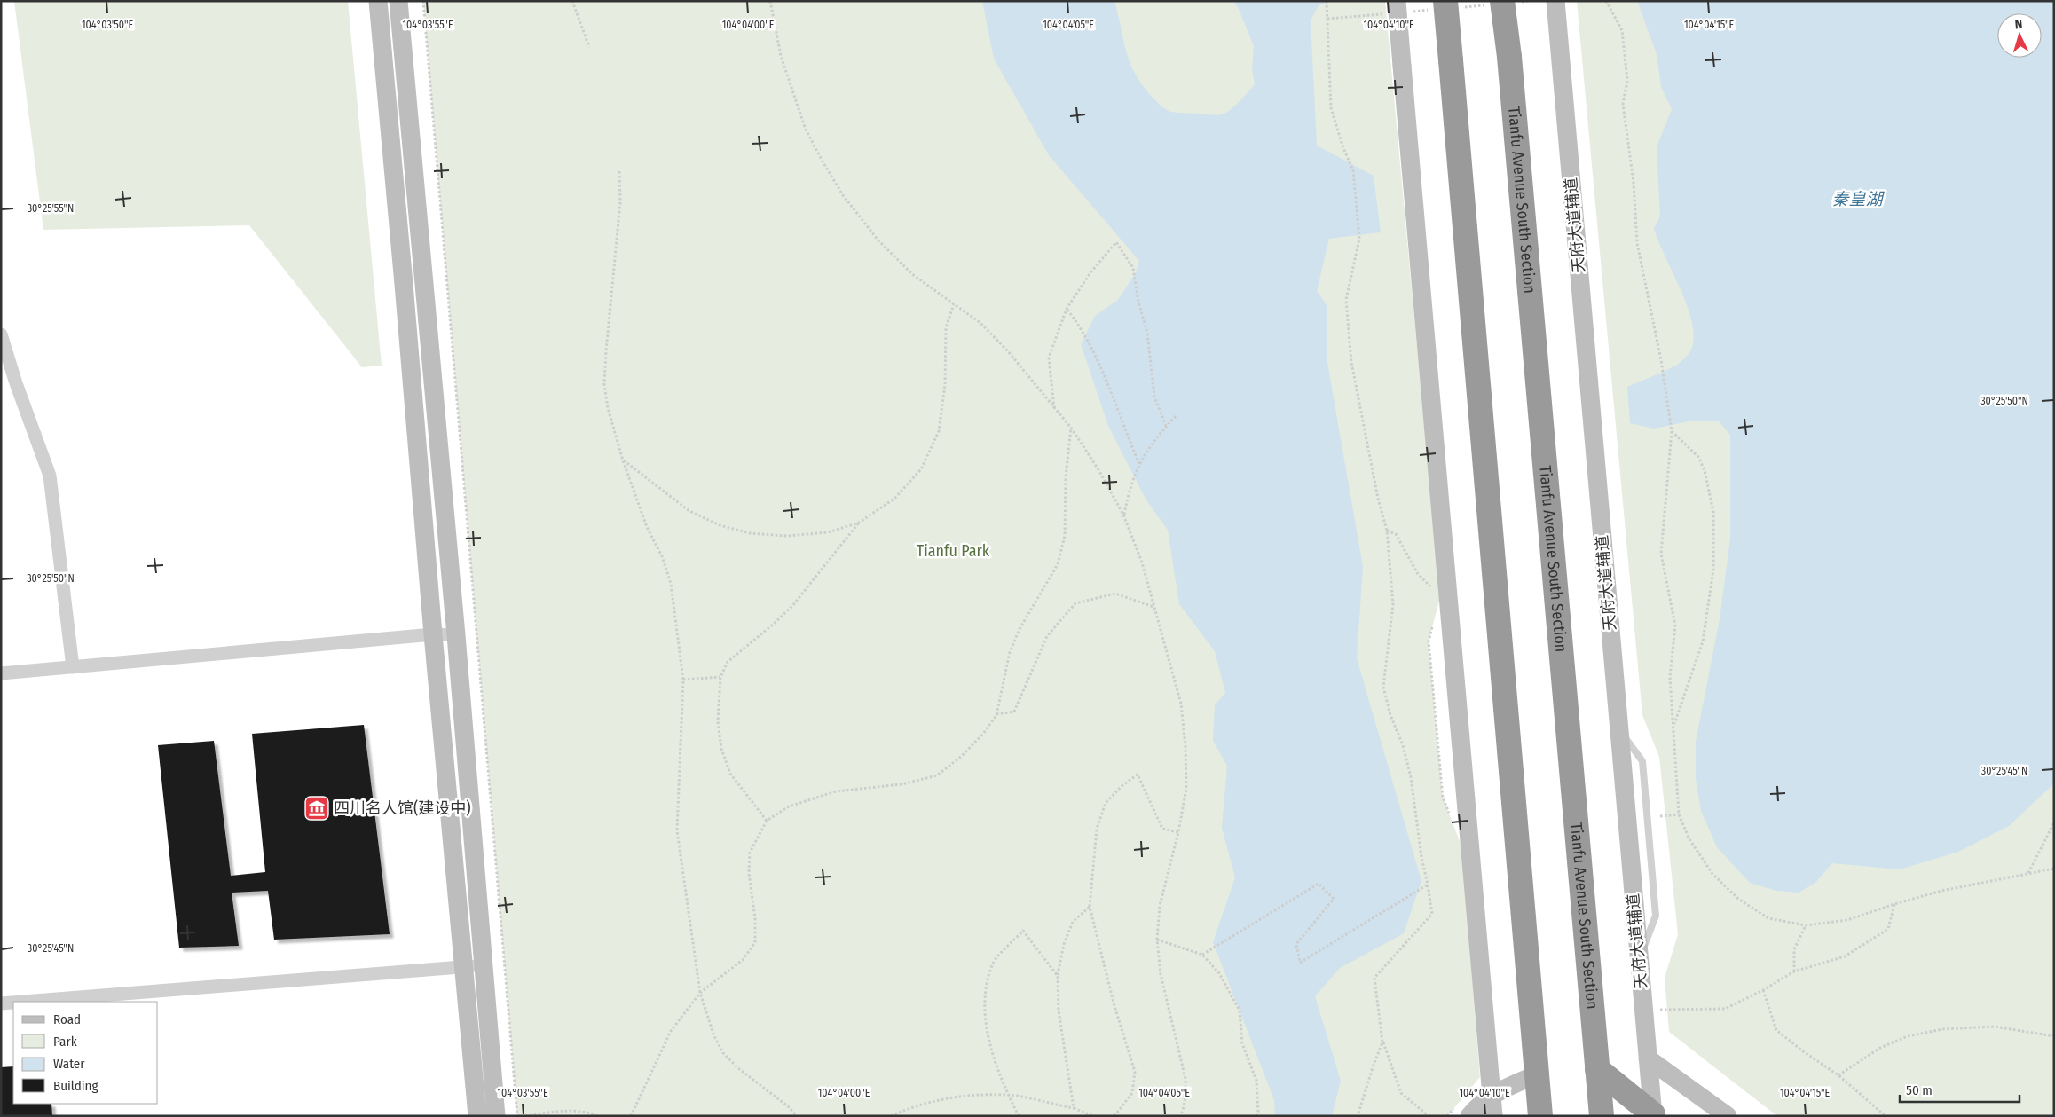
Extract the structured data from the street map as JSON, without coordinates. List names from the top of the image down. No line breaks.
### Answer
{"streets":{"highway":["Tianfu Avenue South Section"],"street":["天府大道辅道"]},"water":["秦皇湖"],"parks":["Tianfu Park"],"places":{"museum":["四川名人馆(建设中)"]},"legend":["Road","Park","Water","Building"],"scale_bar":"50 m","north":"top","coordinates":["104°03'50\"E","104°03'55\"E","104°04'00\"E","104°04'05\"E","104°04'10\"E","104°04'15\"E","30°25'55\"N","30°25'50\"N","30°25'45\"N"]}
